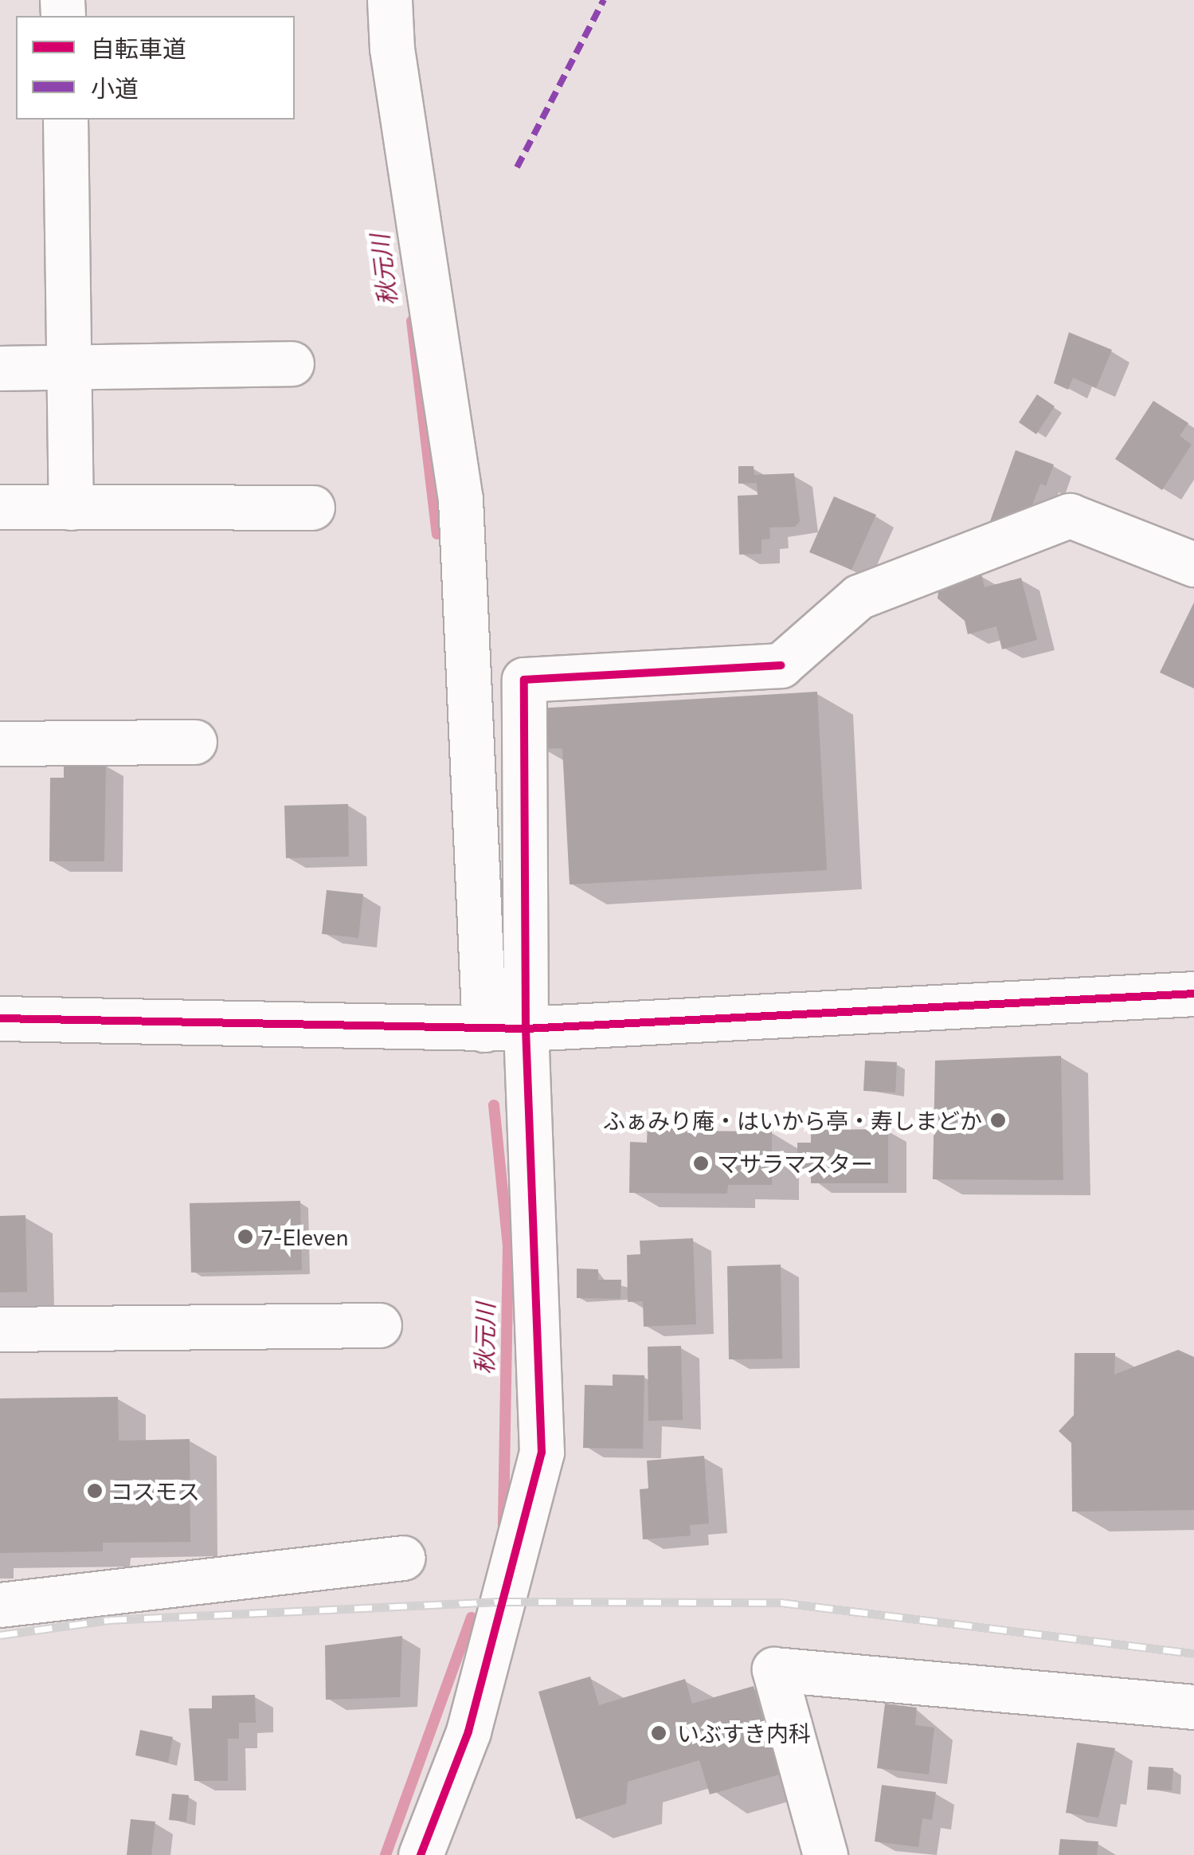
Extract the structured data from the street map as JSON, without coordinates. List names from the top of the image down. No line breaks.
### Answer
{"water":["秋元川"],"places":["ふぁみり庵・はいから亭・寿しまどか","マサラマスター","7-Eleven","コスモス","いぶすき内科"],"legend":["自転車道","小道"]}
